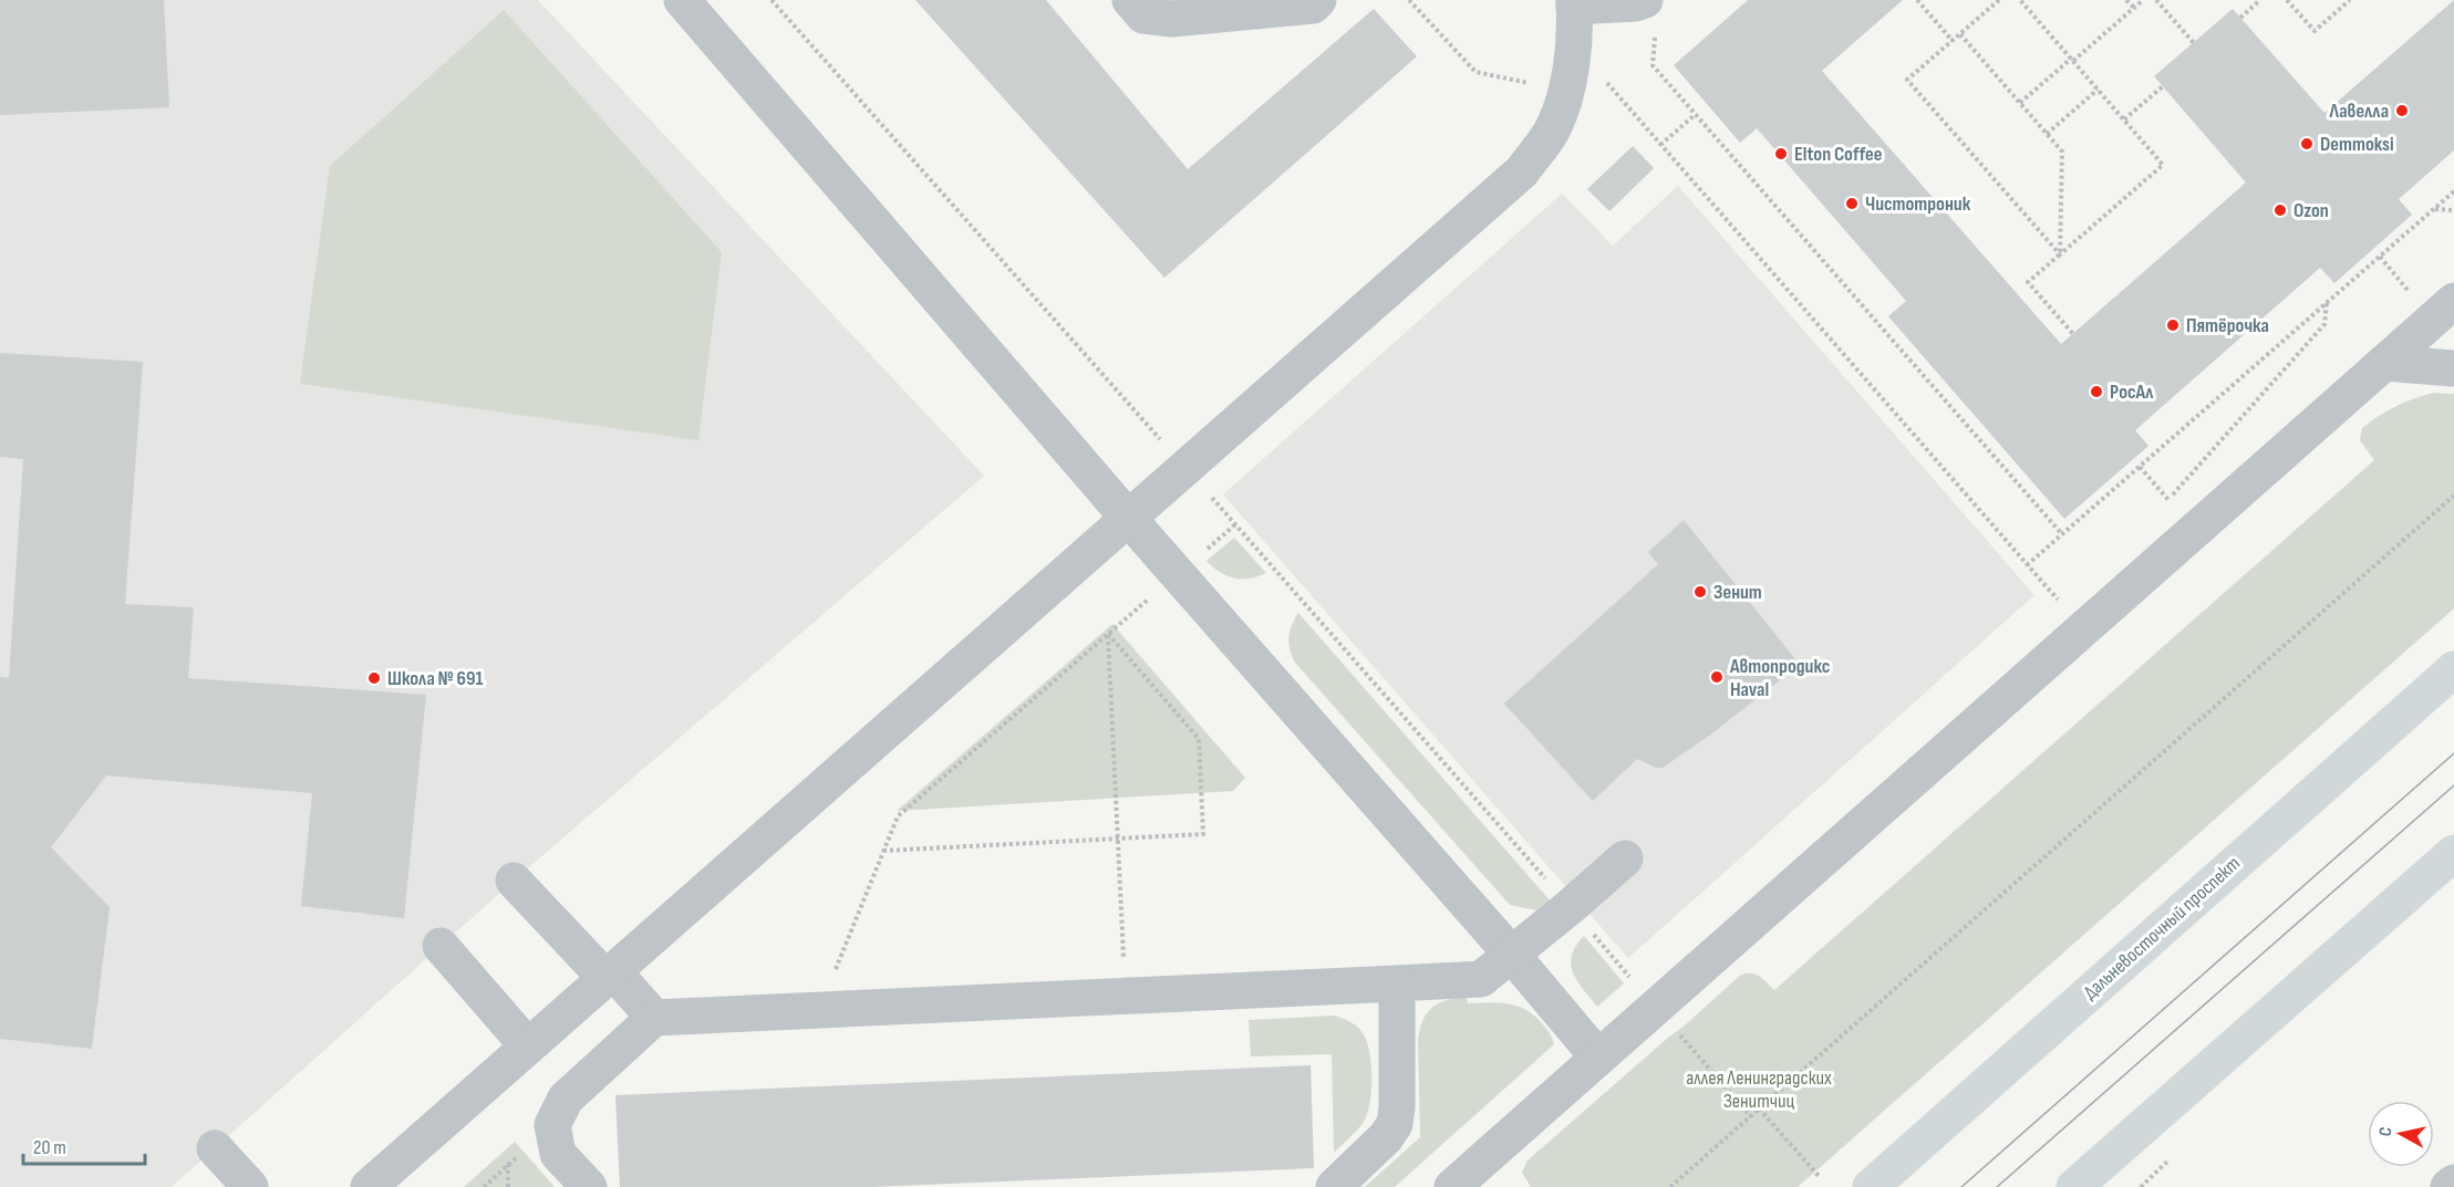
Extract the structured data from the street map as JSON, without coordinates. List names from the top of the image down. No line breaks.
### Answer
{"streets":{"main road":["Дальневосточный проспект"]},"parks":["аллея Ленинградских Зенитчиц"],"places":["Лавелла","Demmoksi","Elton Coffee","Чистотроник","Ozon","Пятёрочка","РосАл","Зенит","Автопродикс Haval","Школа № 691"],"scale_bar":"20 m","north":"left"}
